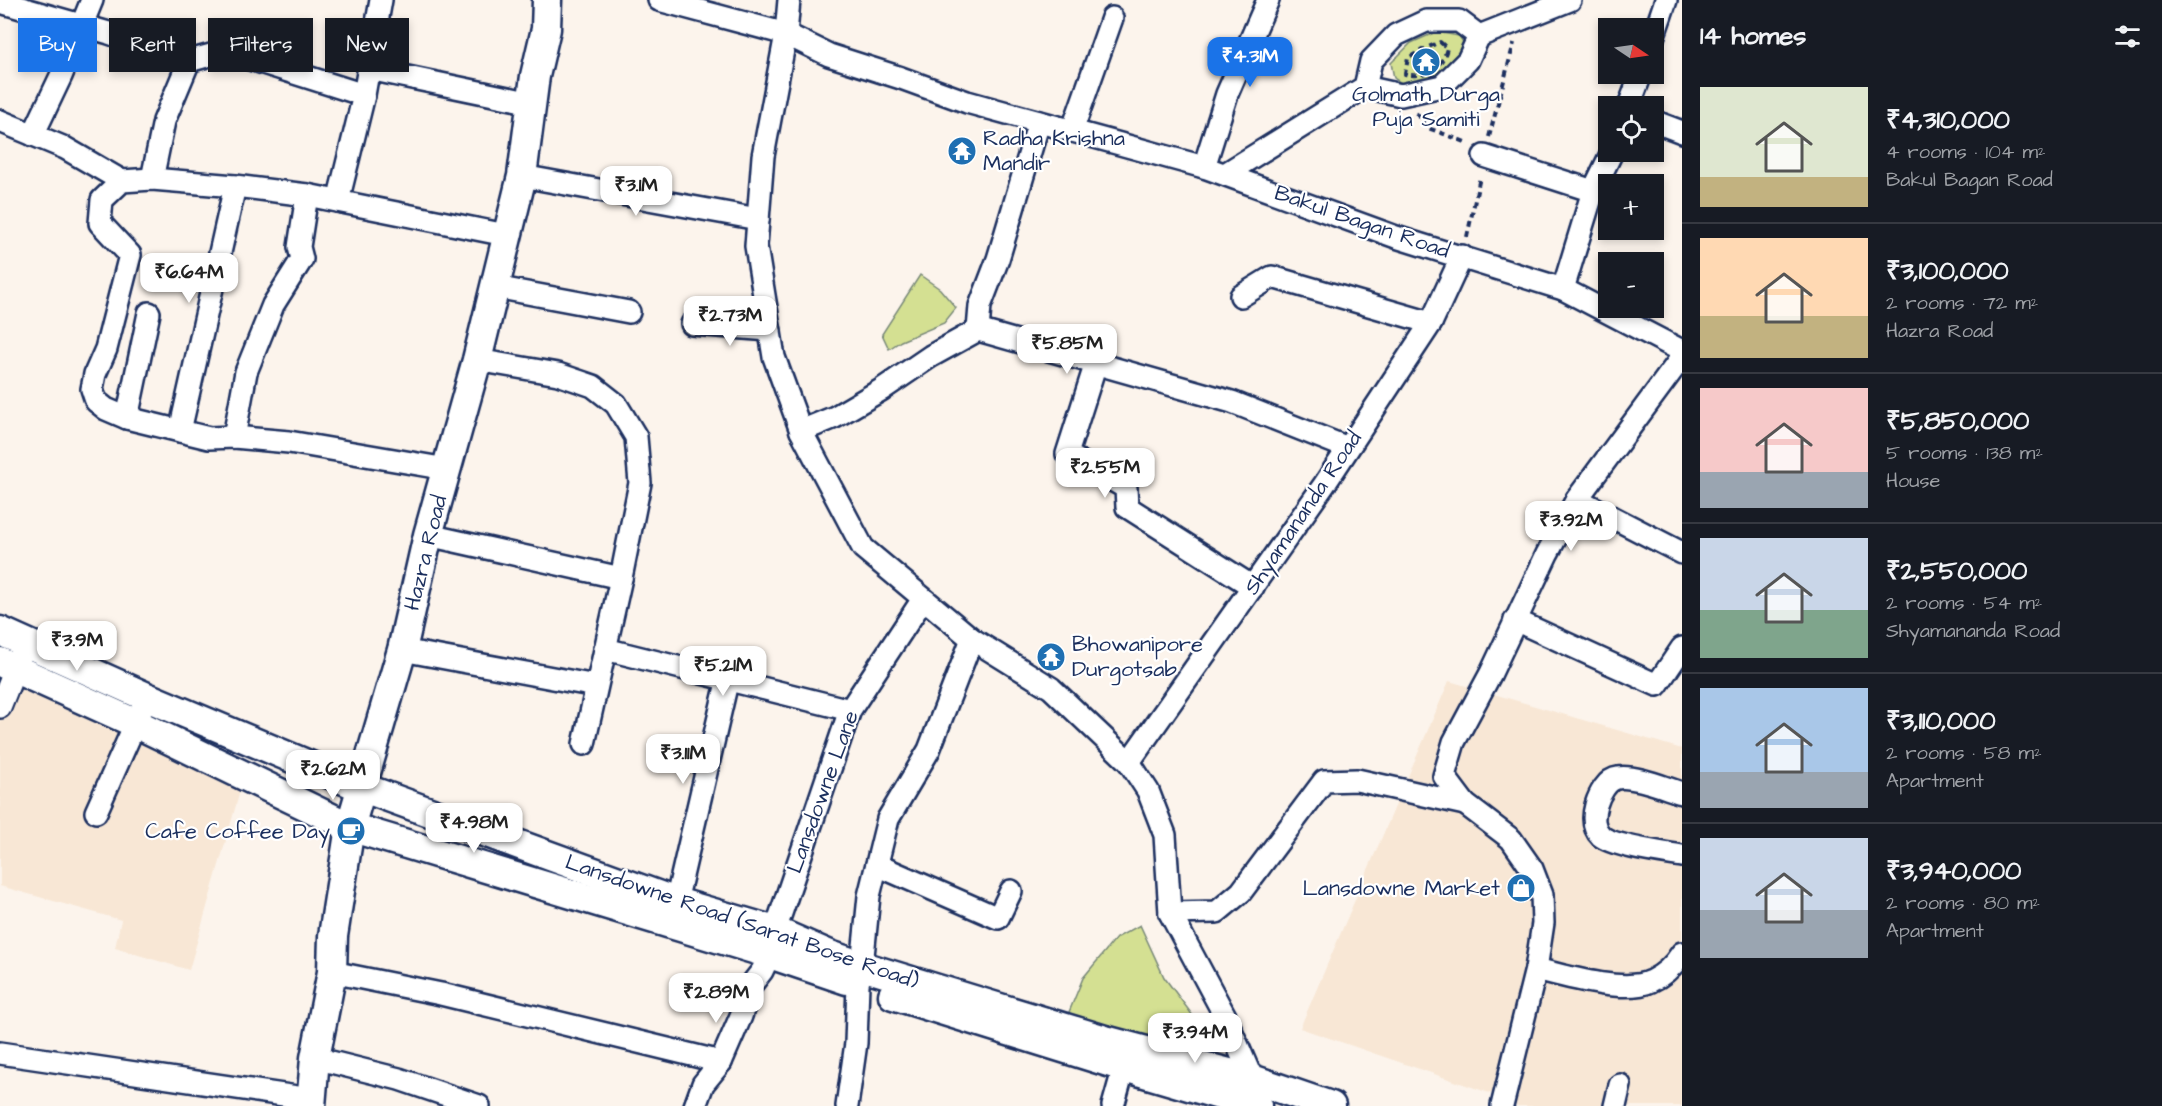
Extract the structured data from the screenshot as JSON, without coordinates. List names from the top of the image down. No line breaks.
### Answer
{"streets":{"main road":["Hazra Road","Lansdowne Road (Sarat Bose Road)"],"street":["Bakul Bagan Road","Shyamananda Road","Lansdowne Lane"]},"crossings":[["Bakul Bagan Road","Shyamananda Road"],["Hazra Road","Lansdowne Road (Sarat Bose Road)"],["Lansdowne Lane","Lansdowne Road (Sarat Bose Road)"]],"places":{"temple":["Golmath Durga Puja Samiti","Radha Krishna Mandir","Bhowanipore Durgotsab"],"cafe":["Cafe Coffee Day"],"shop":["Lansdowne Market"]},"north":"right","page":{"heading":"14 homes","map_buttons":["+","−"],"chip":["Buy","Rent","Filters","New"],"price":["₹4.31M","₹3.1M","₹6.64M","₹2.73M","₹5.85M","₹2.55M","₹3.92M","₹3.9M","₹5.21M","₹3.11M","₹2.62M","₹4.98M","₹2.89M","₹3.94M"],"list":[{"name":"₹4,310,000","note":"4 rooms · 104 m² · Bakul Bagan Road"},{"name":"₹3,100,000","note":"2 rooms · 72 m² · Hazra Road"},{"name":"₹5,850,000","note":"5 rooms · 138 m² · House"},{"name":"₹2,550,000","note":"2 rooms · 54 m² · Shyamananda Road"},{"name":"₹3,110,000","note":"2 rooms · 58 m² · Apartment"},{"name":"₹3,940,000","note":"2 rooms · 80 m² · Apartment"}]}}
